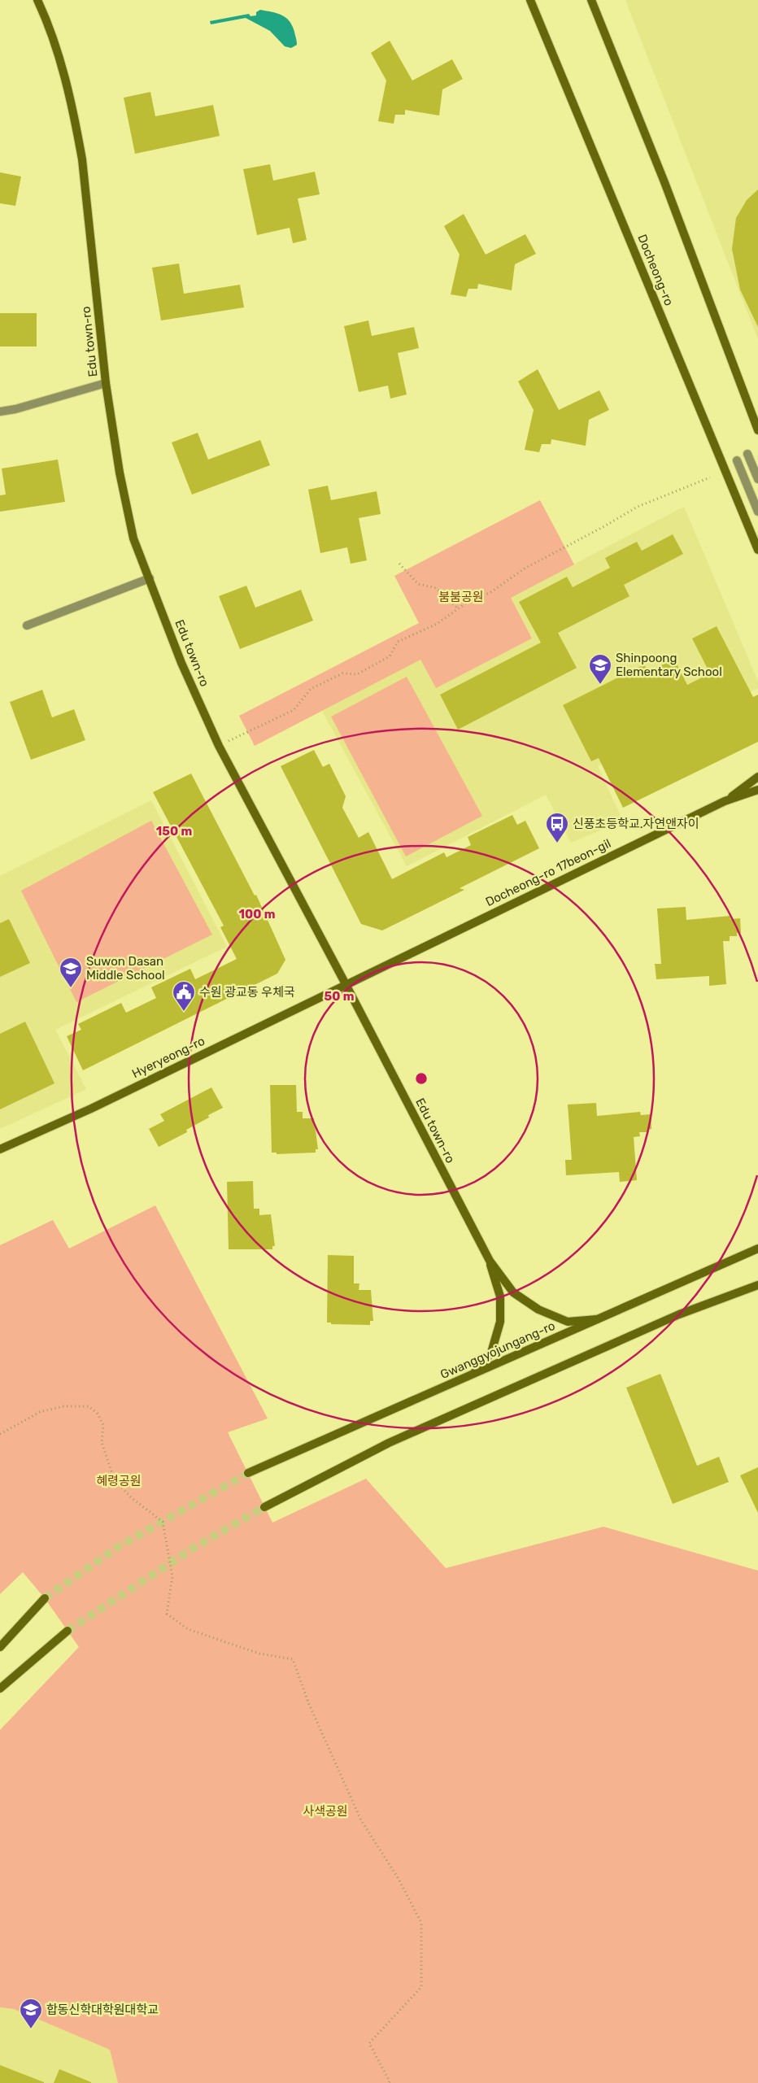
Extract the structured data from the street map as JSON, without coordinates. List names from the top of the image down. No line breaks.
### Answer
{"streets":{"main road":["Docheong-ro","Edu town-ro","Docheong-ro 17beon-gil","Hyeryeong-ro","Gwanggyojungang-ro"]},"crossings":[["Edu town-ro","Docheong-ro 17beon-gil"],["Edu town-ro","Hyeryeong-ro"],["Docheong-ro 17beon-gil","Hyeryeong-ro"]],"parks":["붐붐공원","혜령공원","사색공원"],"places":{"school or university":["Shinpoong Elementary School","Suwon Dasan Middle School","합동신학대학원대학교"],"bus stop":["신풍초등학교.자연앤자이"],"public building":["수원 광교동 우체국"]},"rings":["150 m","100 m","50 m"]}
